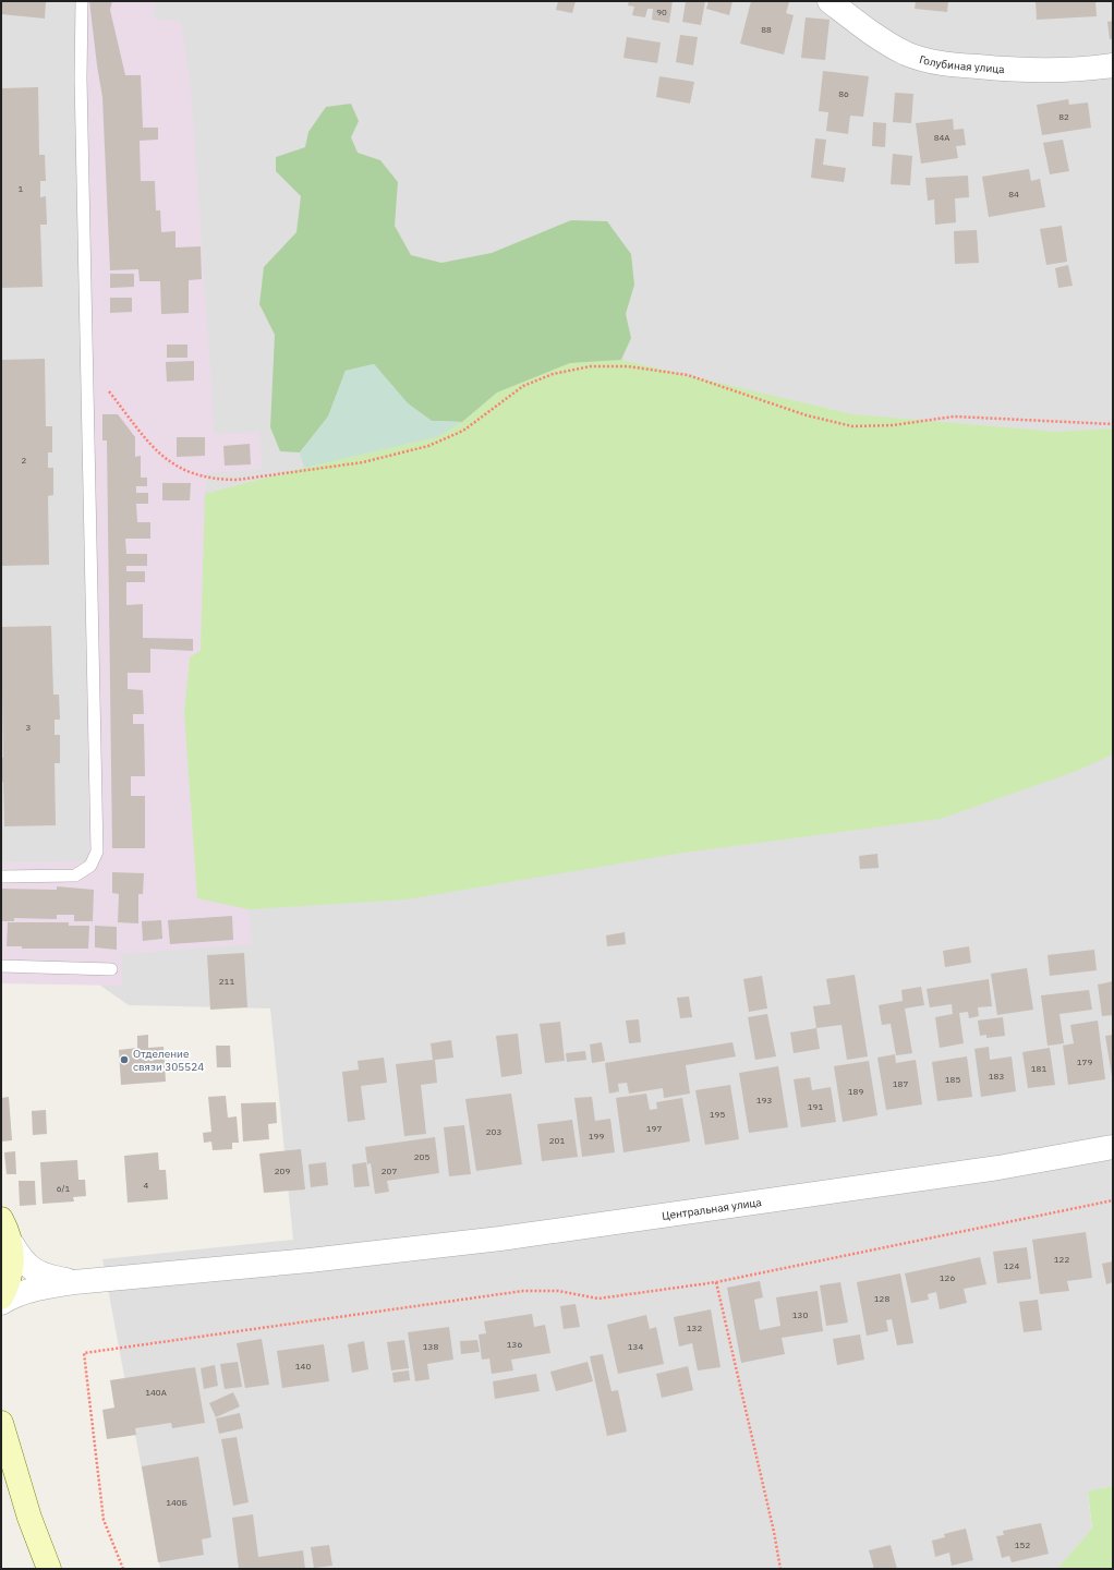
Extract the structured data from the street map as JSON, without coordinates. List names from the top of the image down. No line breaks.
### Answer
{"streets":{"street":["Голубиная улица","Центральная улица"]},"places":["Отделение связи 305524"],"house_numbers":["90","88","86","82","84А","1","84","2","3","211","179","181","183","185","187","189","193","191","195","197","203","199","201","205","209","207","4","6/1","122","124","126","128","130","132","136","138","134","140","140А","140Б","152"]}
